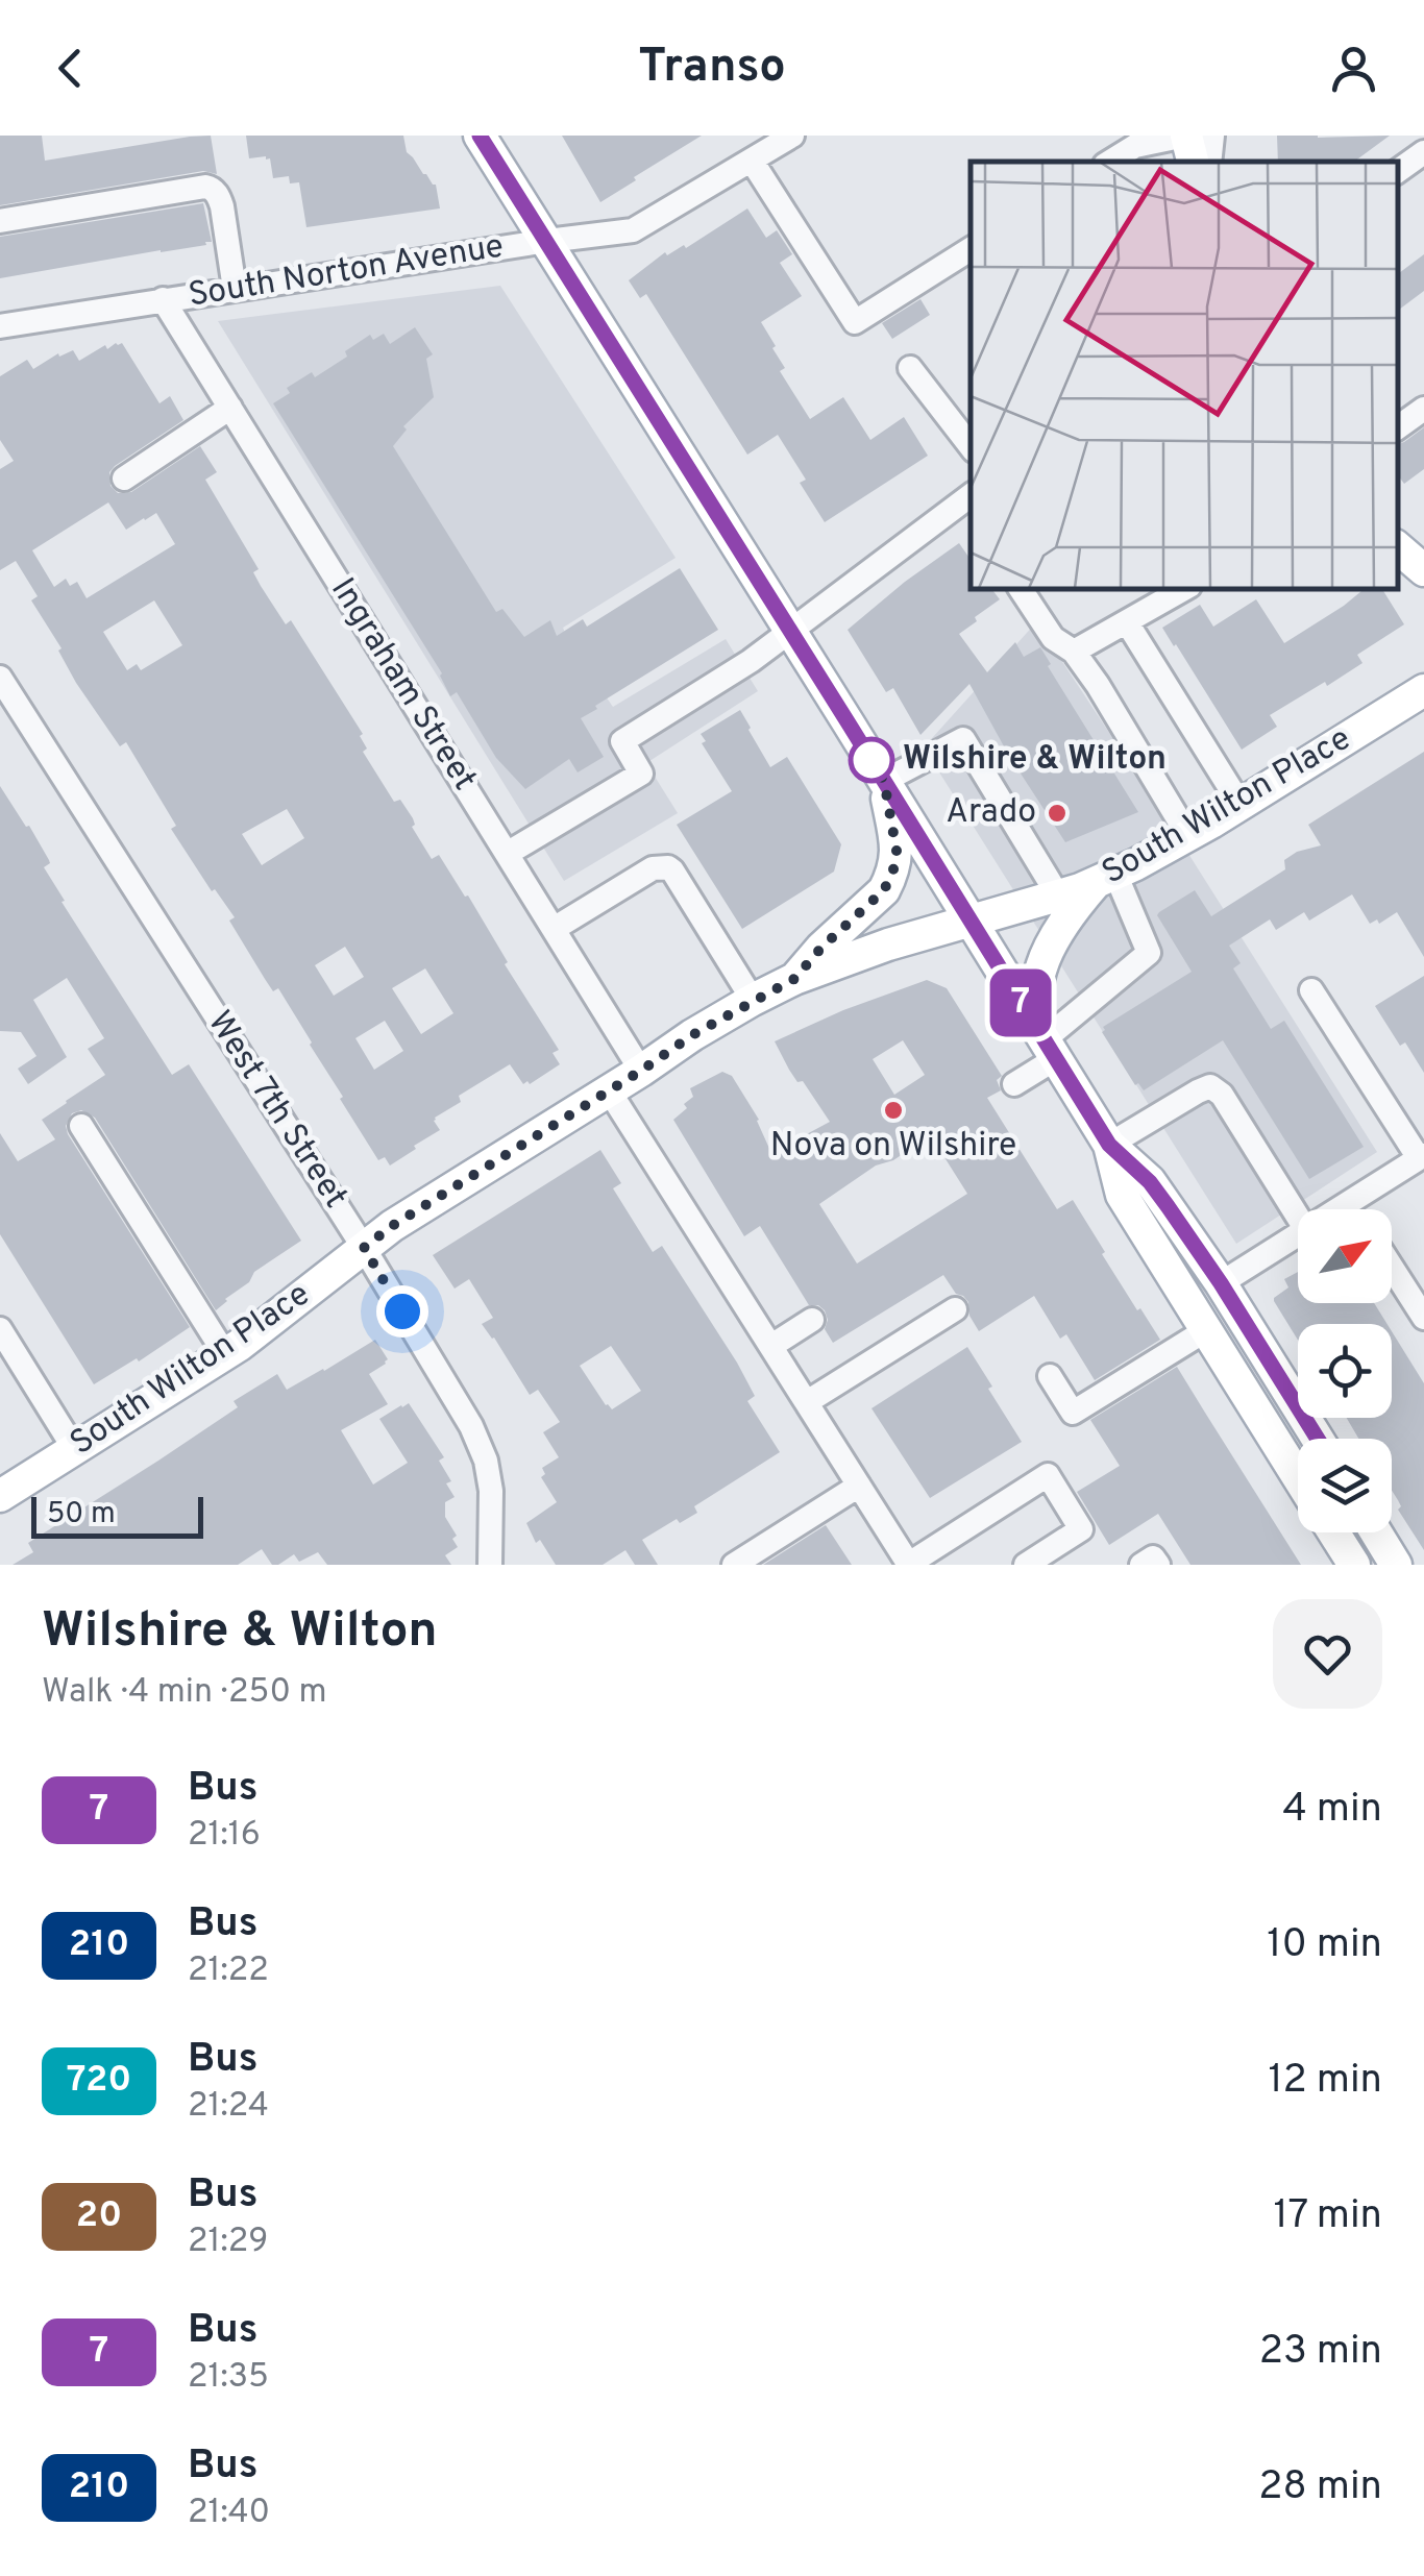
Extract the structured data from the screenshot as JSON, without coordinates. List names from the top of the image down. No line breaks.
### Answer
{"streets":{"main road":["South Wilton Place"],"street":["South Norton Avenue","Ingraham Street","West 7th Street"]},"crossings":[["South Norton Avenue","Ingraham Street"],["Ingraham Street","South Wilton Place"],["South Wilton Place","West 7th Street"]],"places":["Wilshire & Wilton","Arado","Nova on Wilshire"],"lines":["bus line 7"],"scale_bar":"50 m","north":"top right","page":{"header":"Transo","on_map":"7","scale":"50 m","heading":["Wilshire & Wilton","Walk · 4 min · 250 m"],"list":[{"mark":"7","name":"Bus","note":"21:16","value":"4 min"},{"mark":"210","name":"Bus","note":"21:22","value":"10 min"},{"mark":"720","name":"Bus","note":"21:24","value":"12 min"},{"mark":"20","name":"Bus","note":"21:29","value":"17 min"},{"mark":"7","name":"Bus","note":"21:35","value":"23 min"},{"mark":"210","name":"Bus","note":"21:40","value":"28 min"}]}}
